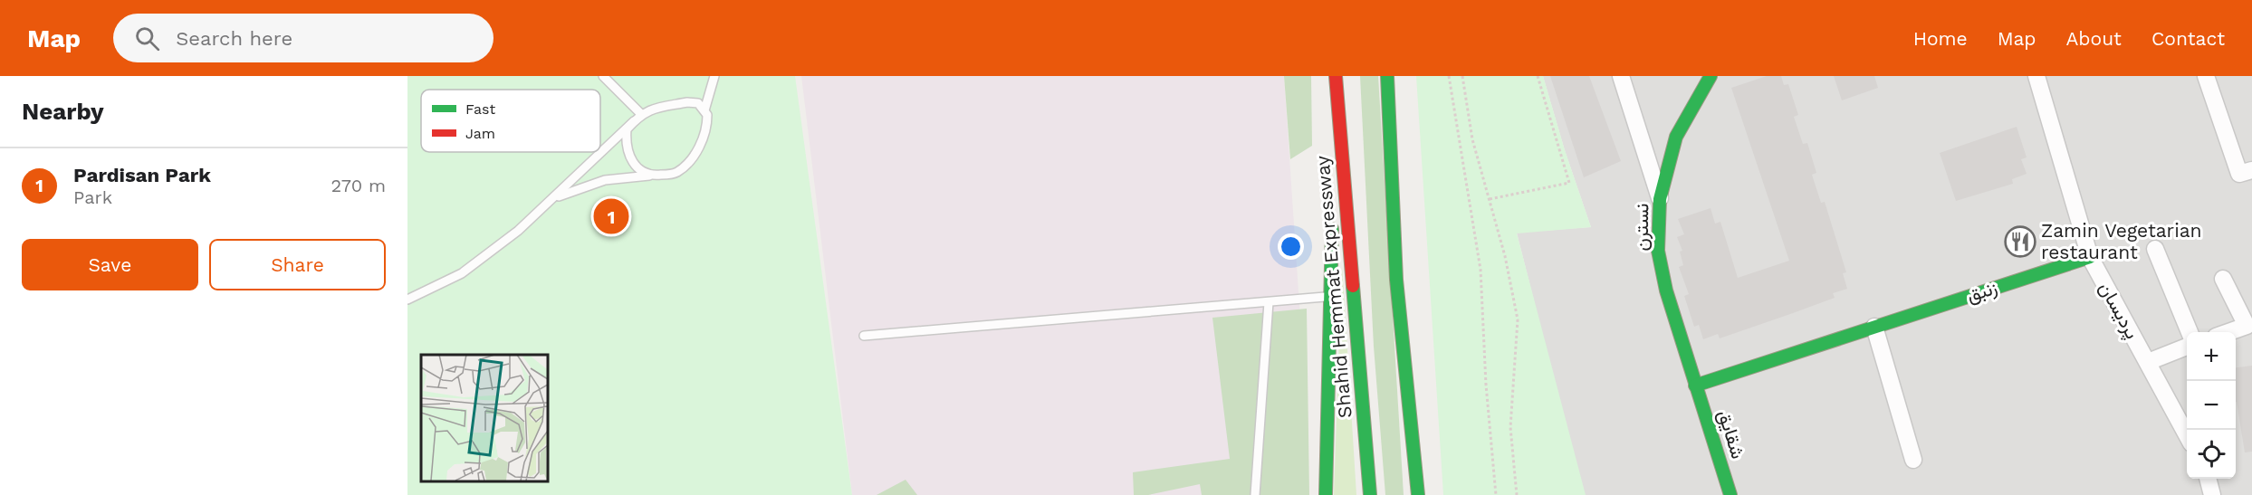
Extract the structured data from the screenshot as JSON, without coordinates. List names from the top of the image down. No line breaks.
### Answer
{"streets":{"main road":["نسترن","Shahid Hemmat Expressway","زنبق","شقایق"],"street":["پردیسان"]},"crossings":[["نسترن","زنبق"],["نسترن","شقایق"],["زنبق","پردیسان"],["زنبق","شقایق"]],"places":{"restaurant":["Zamin Vegetarian restaurant"]},"legend":["Fast","Jam"],"page":{"header":"Map","search":"Search here","nav":["Home","Map","About","Contact"],"heading":"Nearby","list":[{"mark":"1","name":"Pardisan Park","note":"Park","value":"270 m"}],"pins":"1","buttons":["Save","Share"],"map_buttons":["+","−"]}}
